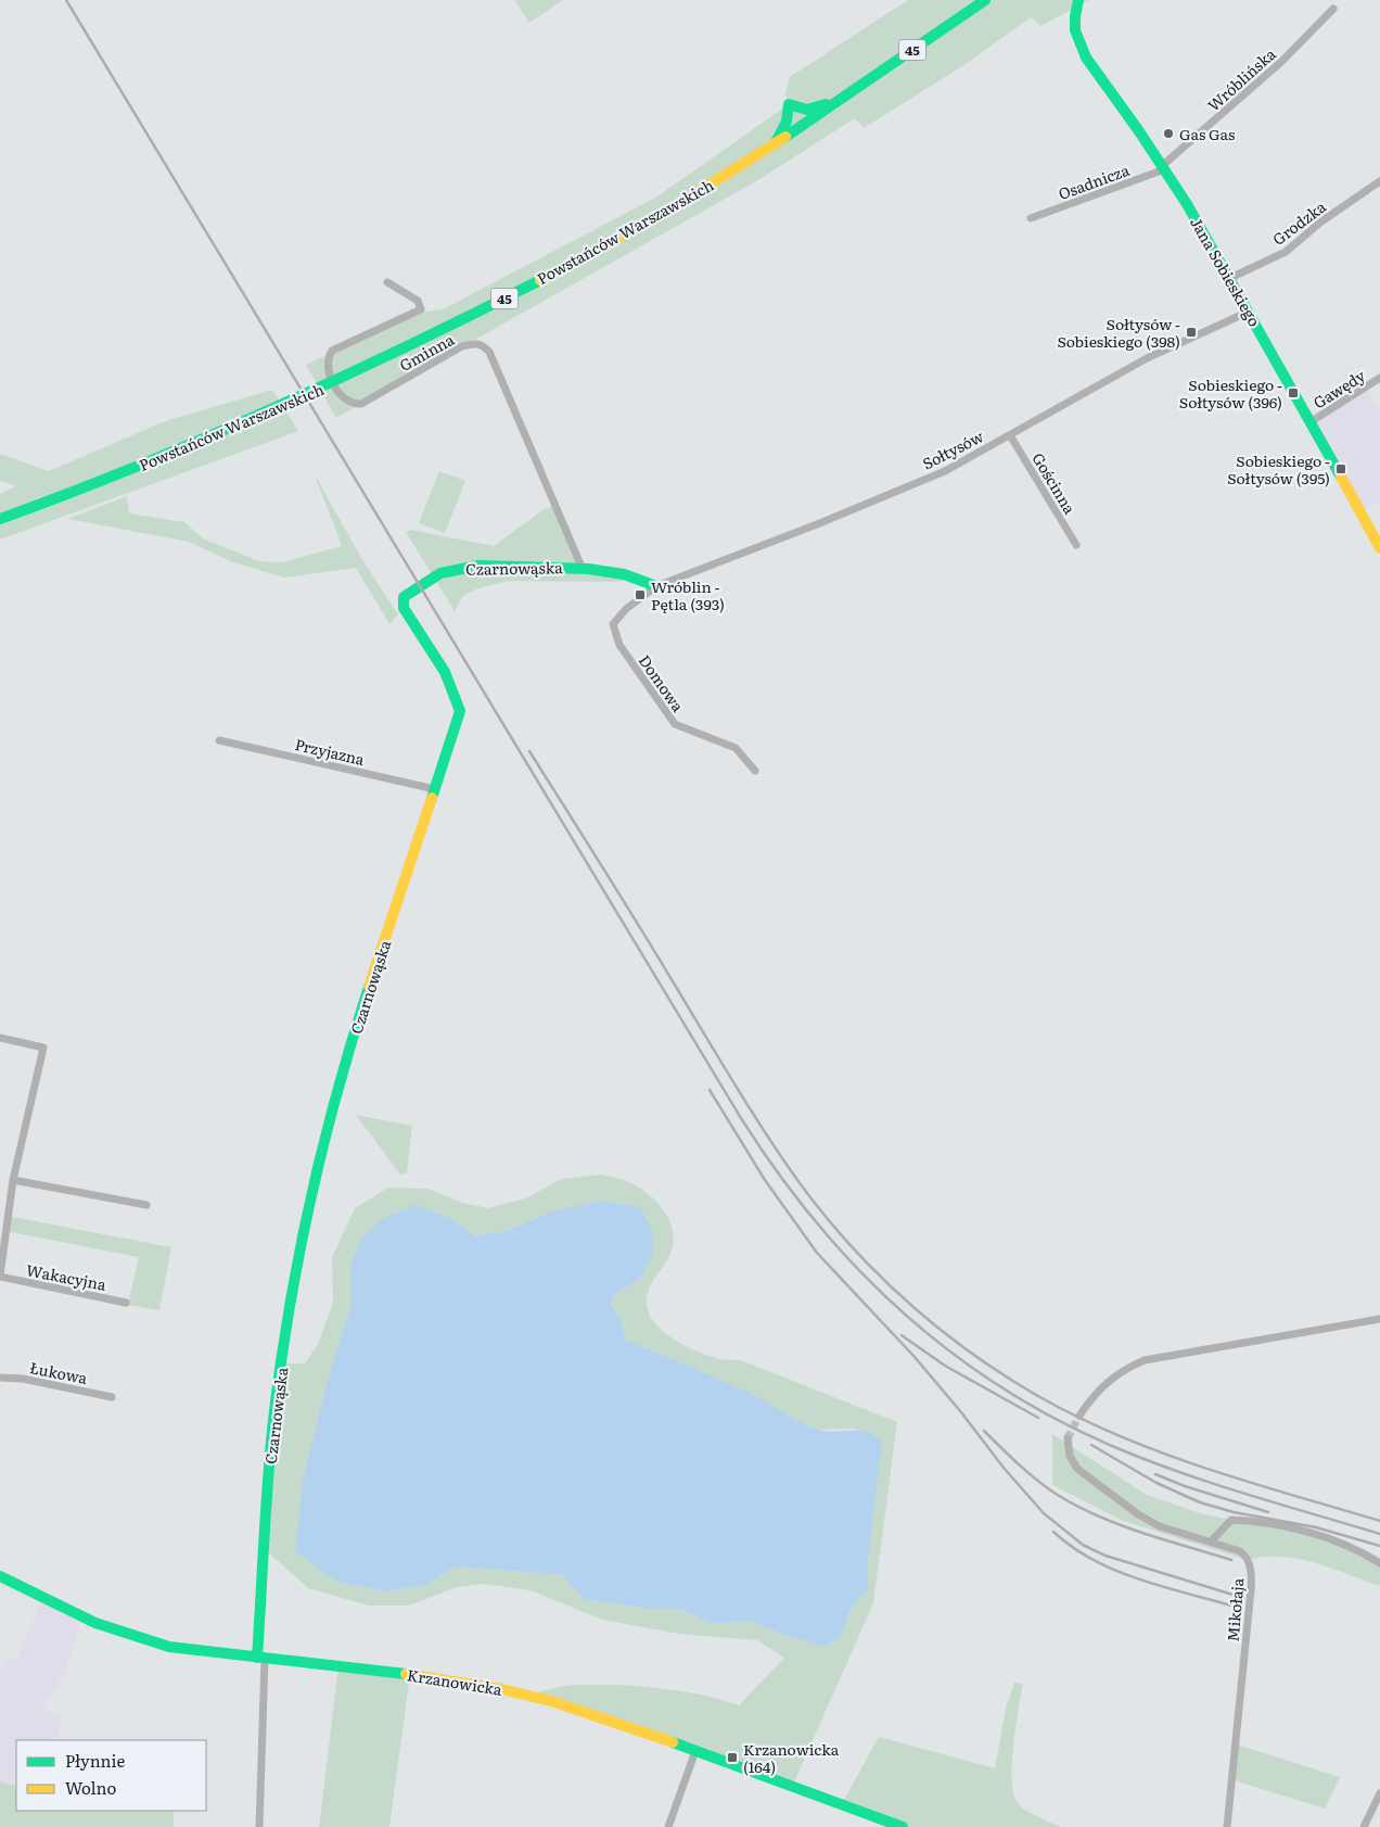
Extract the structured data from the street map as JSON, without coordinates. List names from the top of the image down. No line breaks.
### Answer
{"streets":{"street":["45","Wróblińska","Osadnicza","Grodzka","Powstańców Warszawskich","Jana Sobieskiego","Gminna","Gawędy","Sołtysów","Gościnna","Czarnowąska","Domowa","Przyjazna","Wakacyjna","Łukowa","Mikołaja","Krzanowicka"]},"crossings":[["Wróblińska","Osadnicza"],["Wróblińska","Jana Sobieskiego"],["Osadnicza","Jana Sobieskiego"],["Grodzka","Jana Sobieskiego"],["Jana Sobieskiego","Gawędy"],["Jana Sobieskiego","Sołtysów"],["Gminna","Czarnowąska"],["Sołtysów","Gościnna"],["Sołtysów","Czarnowąska"],["Sołtysów","Domowa"],["Czarnowąska","Domowa"],["Czarnowąska","Przyjazna"],["Czarnowąska","Krzanowicka"]],"places":{"other":["Gas Gas"],"transit":["Sołtysów - Sobieskiego (398)","Sobieskiego - Sołtysów (396)","Sobieskiego - Sołtysów (395)","Wróblin - Pętla (393)","Krzanowicka (164)"]},"legend":["Płynnie","Wolno"]}
